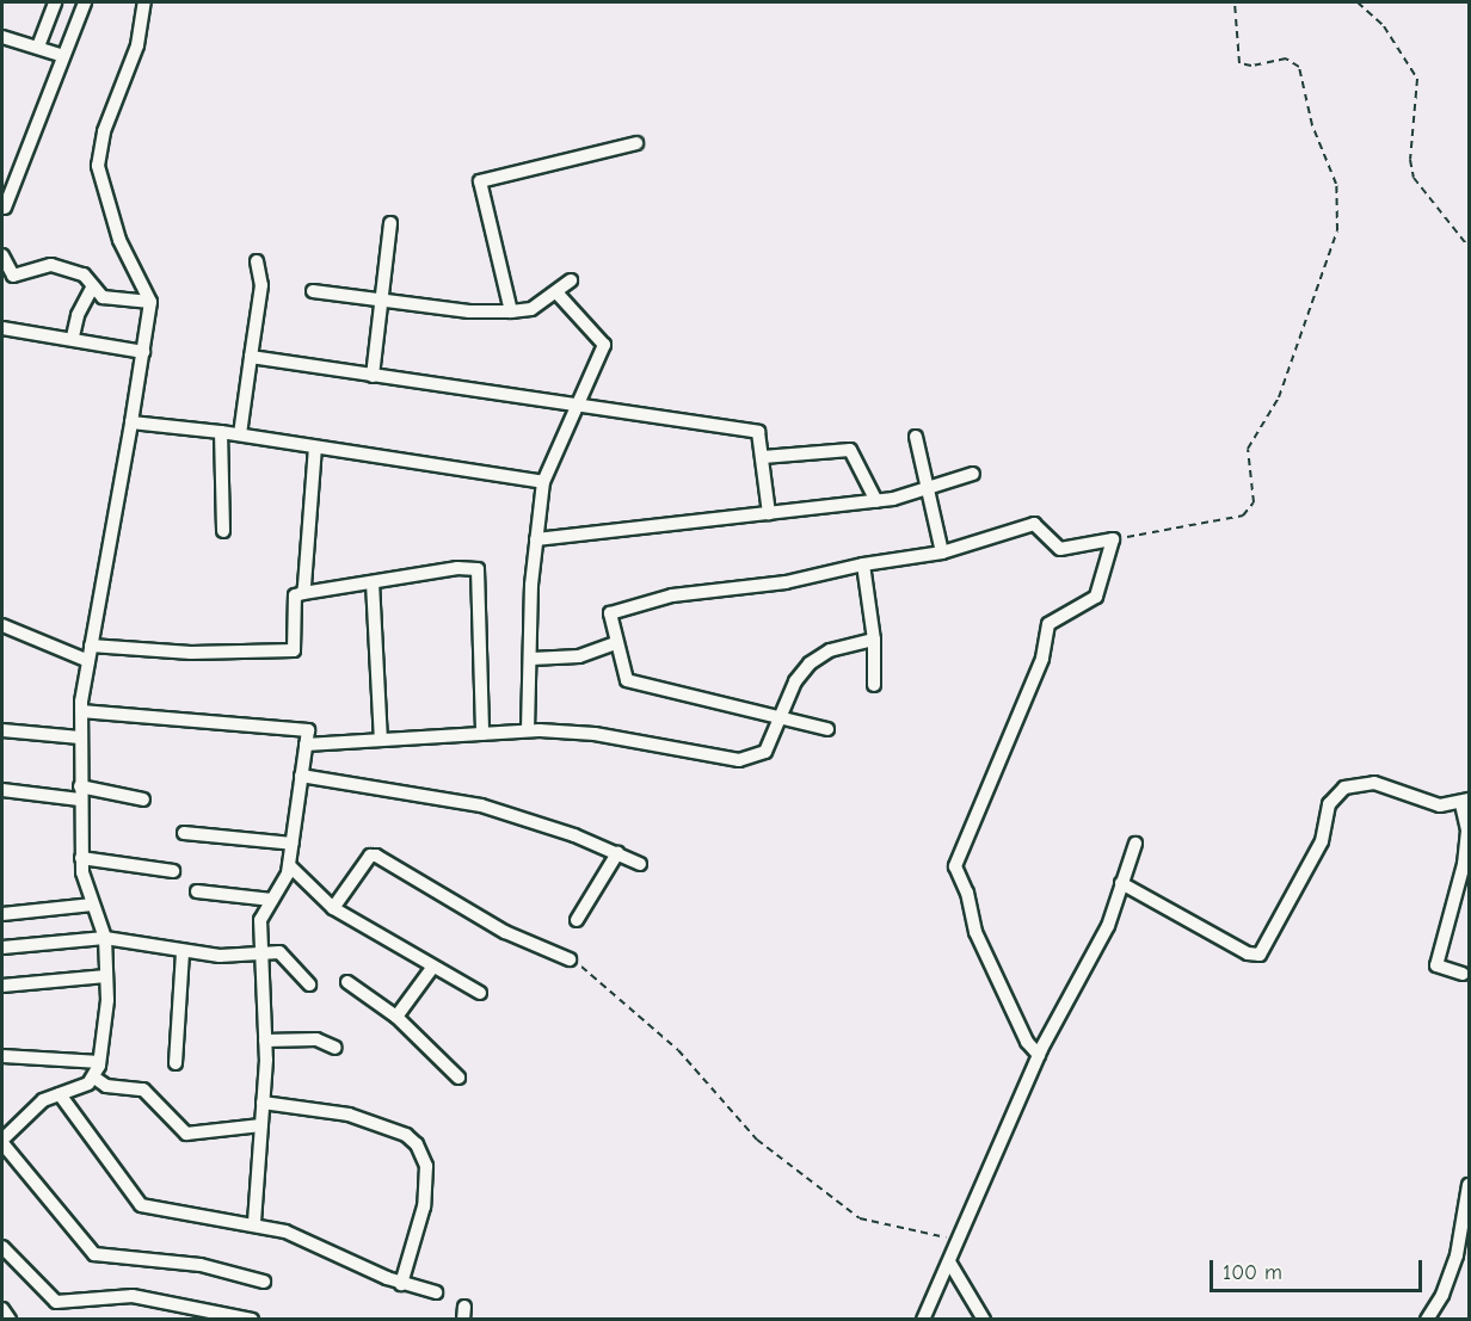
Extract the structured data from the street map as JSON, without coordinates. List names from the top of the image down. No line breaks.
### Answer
{"scale_bar":"100 m"}
